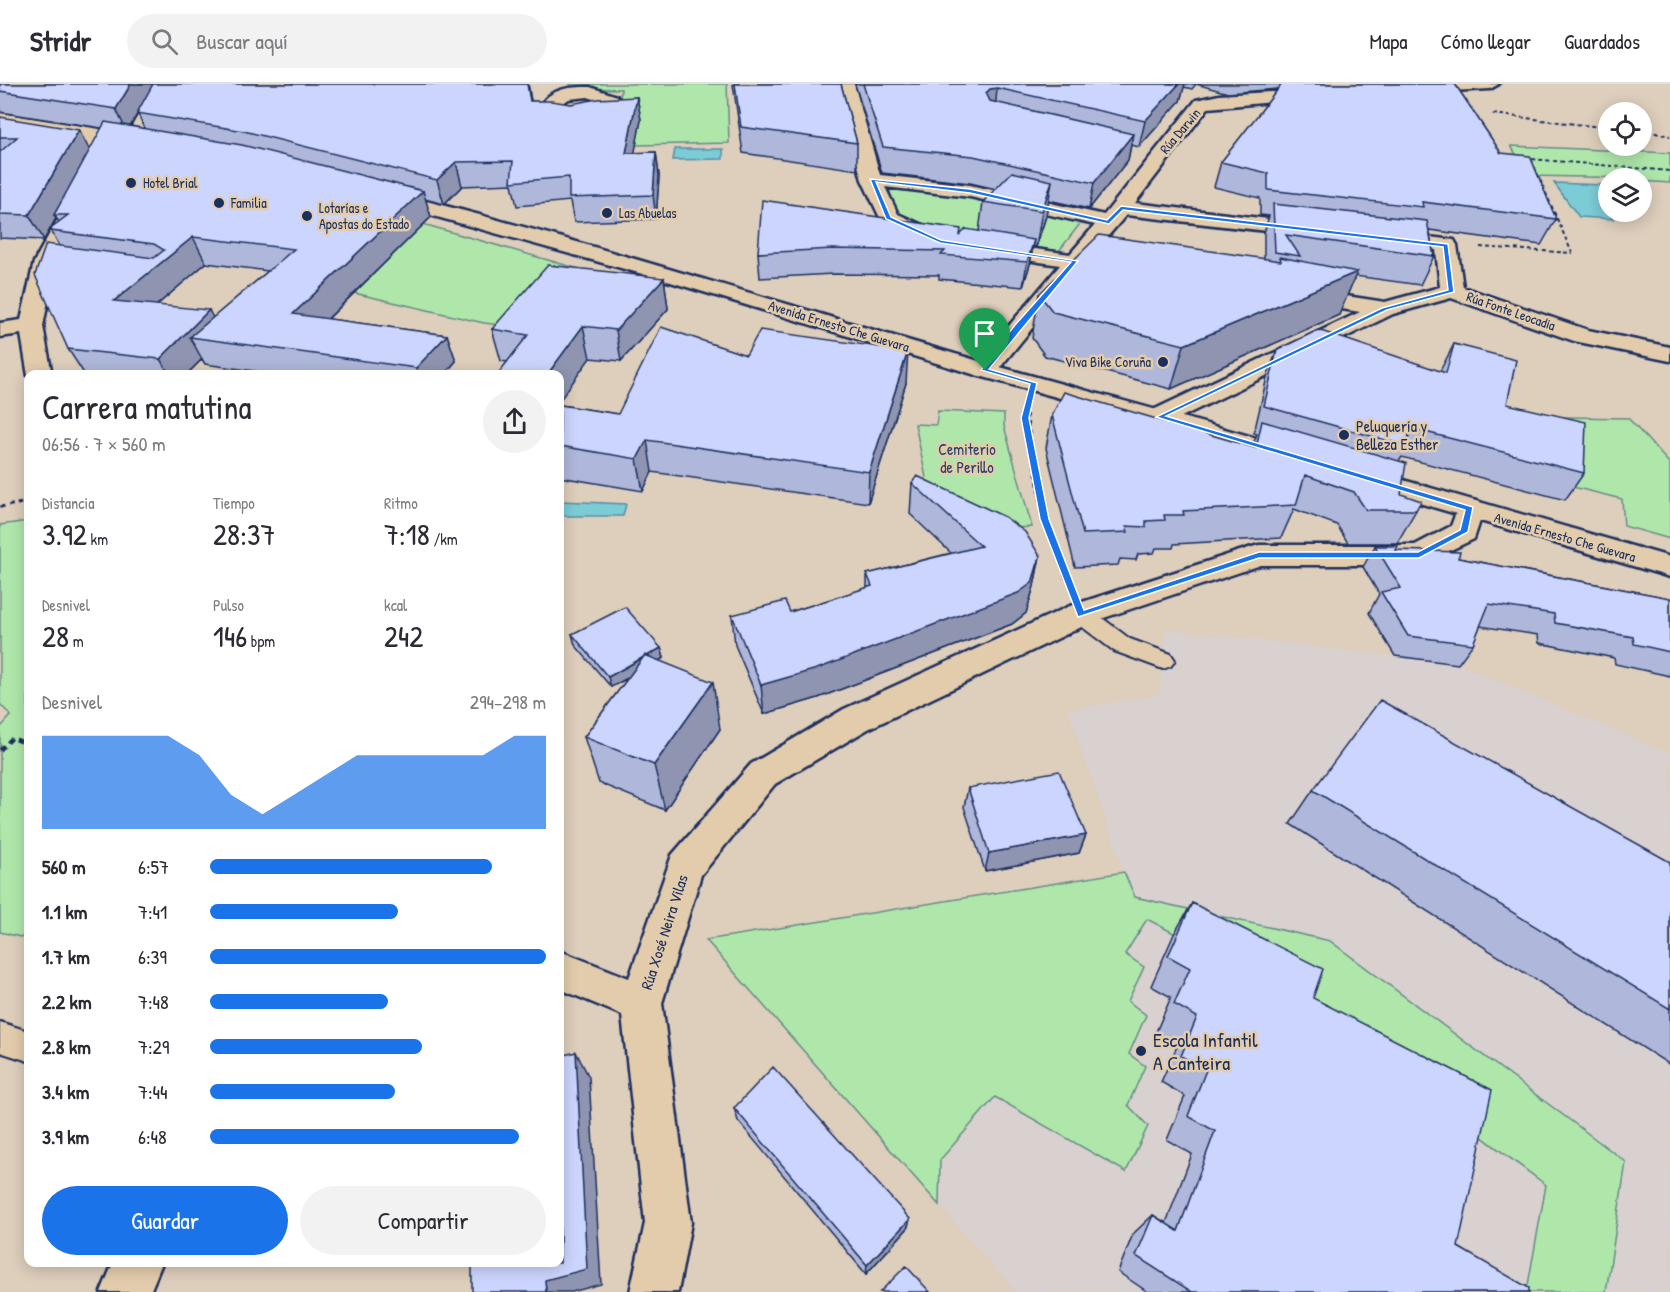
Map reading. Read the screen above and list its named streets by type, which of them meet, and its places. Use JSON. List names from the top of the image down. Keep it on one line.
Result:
{"streets":{"street":["Rúa Darwin","Rúa Fonte Leocadia","Avenida Ernesto Che Guevara","Rúa Xosé Neira Vilas"]},"crossings":[["Rúa Darwin","Avenida Ernesto Che Guevara"],["Rúa Fonte Leocadia","Avenida Ernesto Che Guevara"],["Avenida Ernesto Che Guevara","Rúa Xosé Neira Vilas"]],"parks":["Cemiterio de Perillo"],"places":["Hotel Brial","Familia","Las Abuelas","Lotarías e Apostas do Estado","Viva Bike Coruña","Peluquería y Belleza Esther","Escola Infantil A Canteira"],"page":{"header":"Stridr","search":"Buscar aquí","nav":["Mapa","Cómo llegar","Guardados"],"heading":["Carrera matutina","06:56 · 7 × 560 m"],"stats":[["Distancia","3.92 km"],["Tiempo","28:37"],["Ritmo","7:18 /km"],["Desnivel","28 m"],["Pulso","146 bpm"],["kcal","242"]],"chart":["Desnivel","294–298 m"],"list":[{"name":"560 m","note":"6:57"},{"name":"1.1 km","note":"7:41"},{"name":"1.7 km","note":"6:39"},{"name":"2.2 km","note":"7:48"},{"name":"2.8 km","note":"7:29"},{"name":"3.4 km","note":"7:44"},{"name":"3.9 km","note":"6:48"}],"buttons":["Guardar","Compartir"]}}
